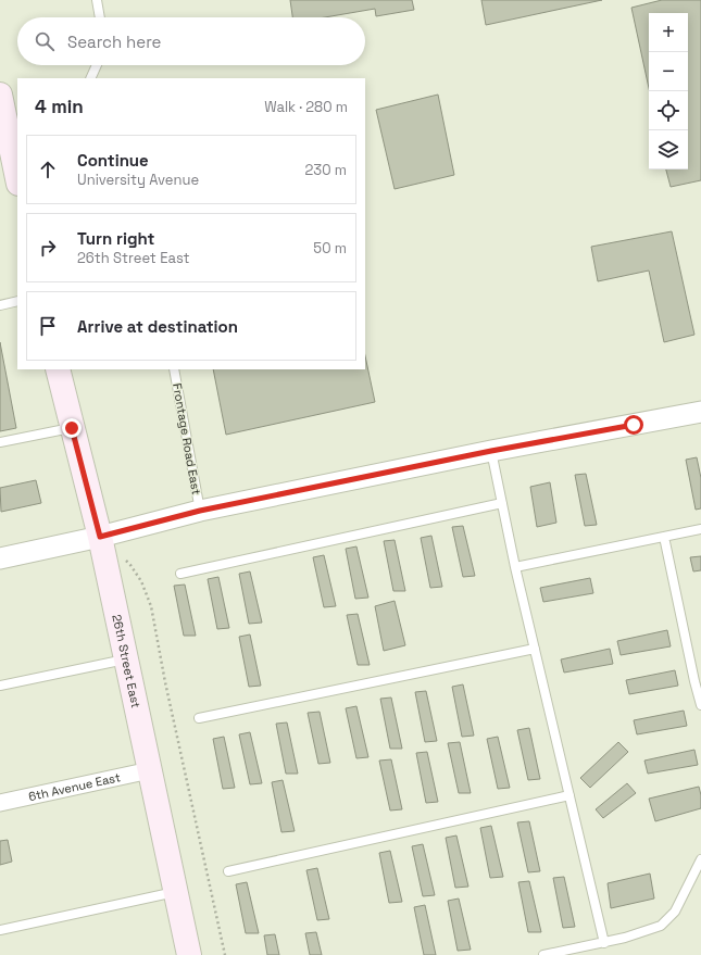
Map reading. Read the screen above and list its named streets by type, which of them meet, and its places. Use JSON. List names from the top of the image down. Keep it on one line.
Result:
{"streets":{"main road":["26th Street East"],"street":["6th Avenue East"],"lane":["Frontage Road East"]},"crossings":[["26th Street East","6th Avenue East"]],"page":{"map_buttons":["+","−"],"search":"Search here","heading":["4 min","Walk · 280 m"],"list":[["Continue","University Avenue","230 m"],["Turn right","26th Street East","50 m"],"Arrive at destination"]}}
